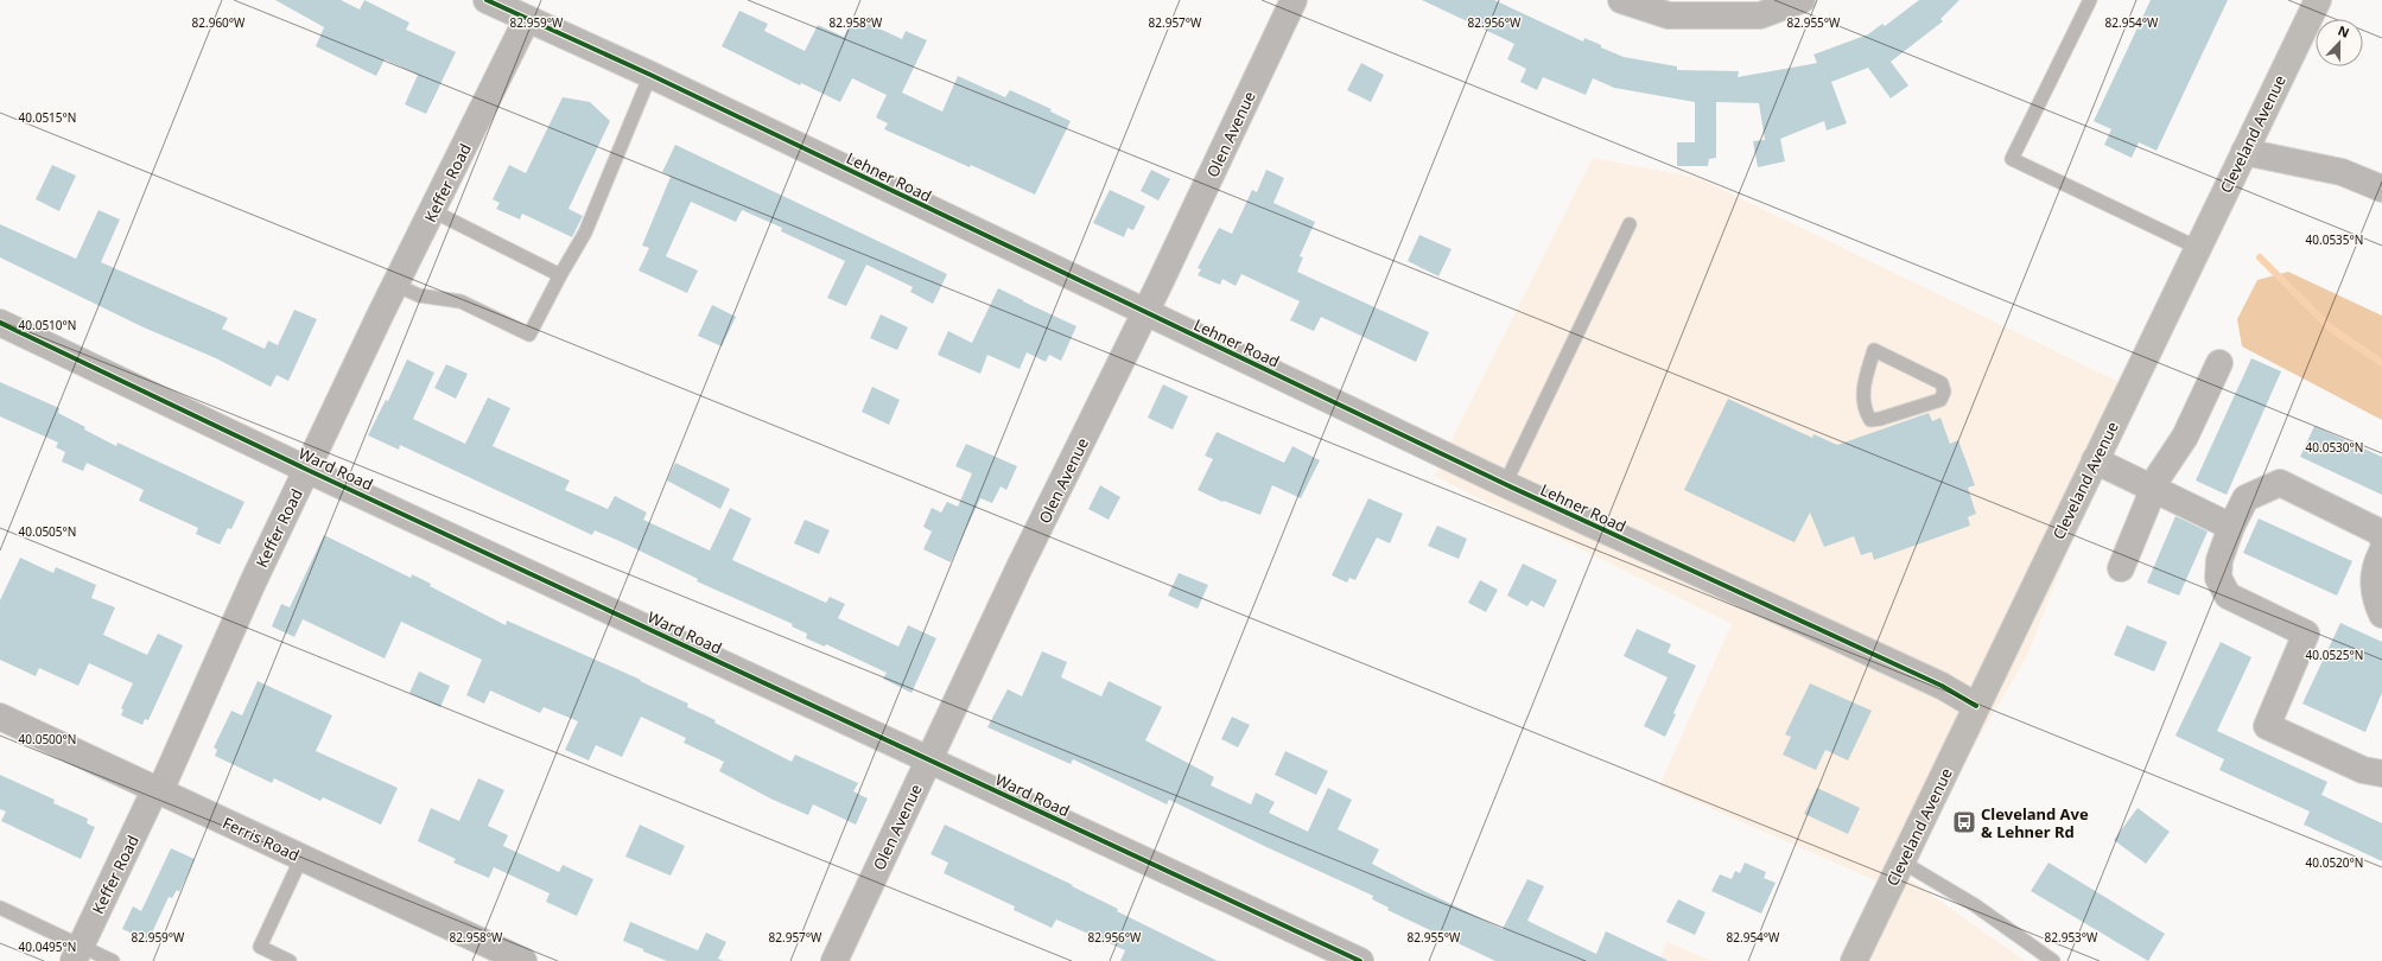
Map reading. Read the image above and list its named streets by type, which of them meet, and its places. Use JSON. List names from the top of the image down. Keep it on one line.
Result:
{"streets":{"main road":["Cleveland Avenue","Ferris Road"],"street":["Olen Avenue","Lehner Road","Keffer Road","Ward Road"]},"crossings":[["Olen Avenue","Lehner Road"],["Olen Avenue","Ward Road"],["Cleveland Avenue","Lehner Road"],["Lehner Road","Keffer Road"],["Keffer Road","Ward Road"],["Keffer Road","Ferris Road"]],"places":{"bus stop":["Cleveland Ave & Lehner Rd"]},"north":"top","coordinates":["82.960°W","82.959°W","82.958°W","82.957°W","82.956°W","82.955°W","82.954°W","40.0515°N","40.0535°N","40.0510°N","40.0530°N","40.0505°N","40.0525°N","40.0500°N","40.0520°N","82.953°W","40.0495°N"]}
